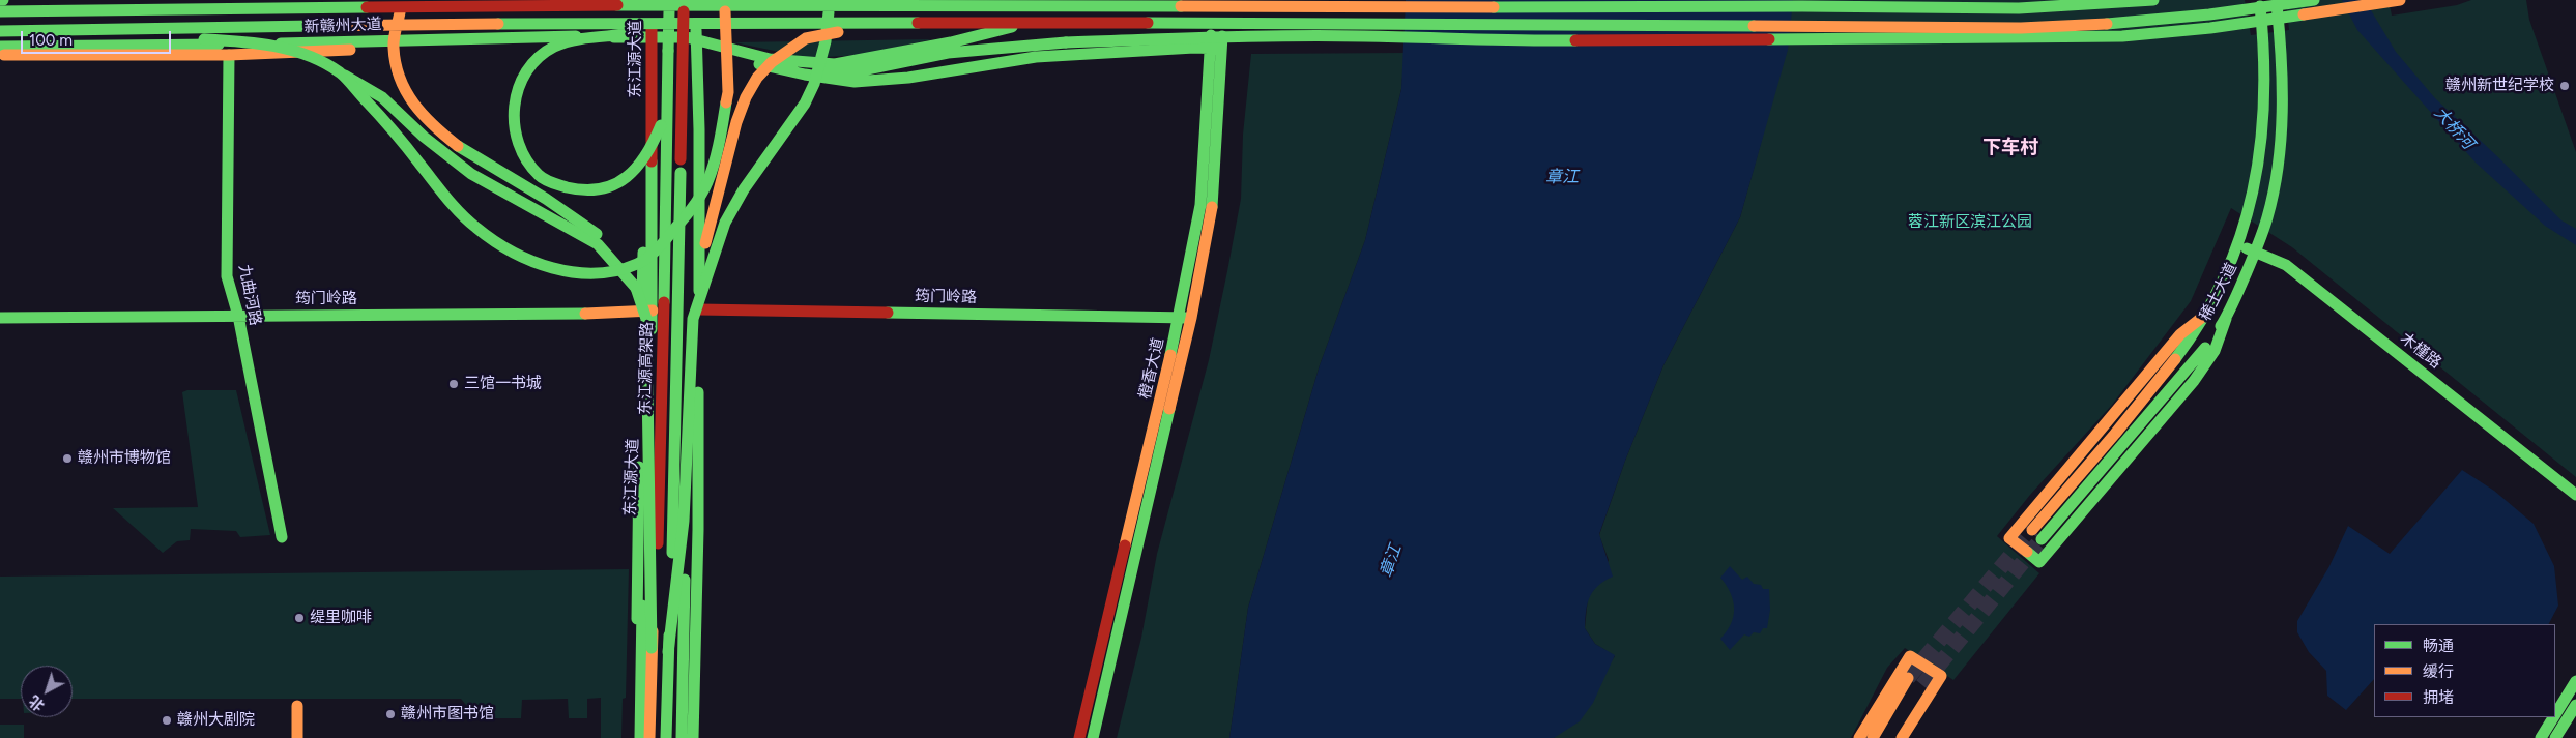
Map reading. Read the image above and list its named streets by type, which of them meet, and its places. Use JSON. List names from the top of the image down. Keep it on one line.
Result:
{"streets":{"main road":["新赣州大道","东江源大道","稀土大道","九曲河路","筠门岭路","木槿路","东江源高架路","橙香大道"]},"crossings":[["新赣州大道","东江源大道"],["东江源大道","筠门岭路"],["稀土大道","木槿路"],["九曲河路","筠门岭路"],["筠门岭路","橙香大道"]],"districts":["下车村"],"water":["大桥河","章江"],"parks":["蓉江新区滨江公园"],"places":["赣州新世纪学校","三馆一书城","赣州市博物馆","缇里咖啡","赣州市图书馆","赣州大剧院"],"legend":["畅通","缓行","拥堵"],"scale_bar":"100 m","north":"bottom left"}
